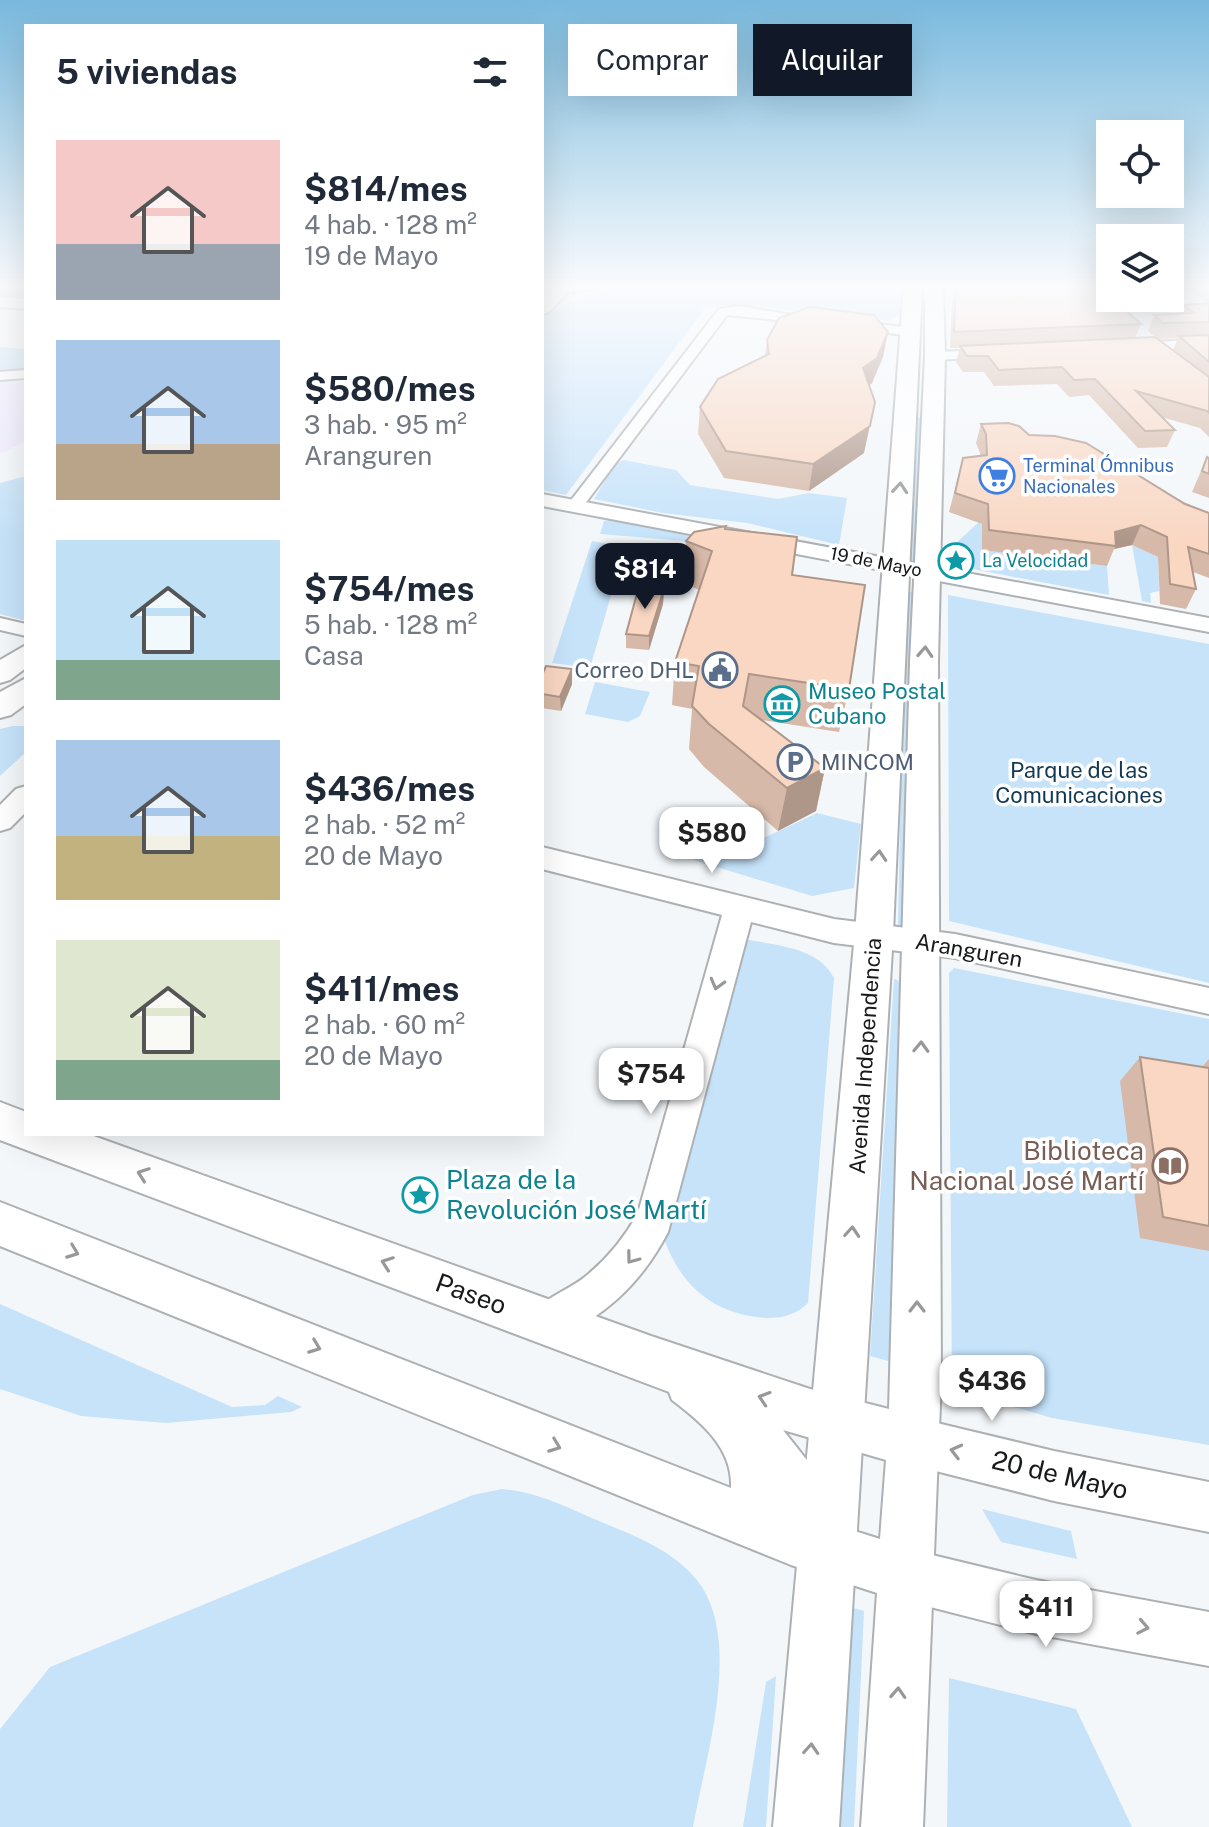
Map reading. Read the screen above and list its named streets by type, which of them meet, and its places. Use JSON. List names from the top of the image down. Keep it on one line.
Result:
{"streets":{"highway":["Avenida Independencia"],"main road":["Paseo","20 de Mayo"],"street":["19 de Mayo","Aranguren"]},"crossings":[["19 de Mayo","Avenida Independencia"],["Aranguren","Avenida Independencia"],["Avenida Independencia","Paseo"],["Paseo","20 de Mayo"]],"one_way":["Avenida Independencia"],"parks":["Parque de las Comunicaciones"],"places":{"supermarket":["Terminal Ómnibus Nacionales"],"place":["La Velocidad","Plaza de la Revolución José Martí"],"public building":["Correo DHL"],"museum":["Museo Postal Cubano"],"parking":["MINCOM"],"library":["Biblioteca Nacional José Martí"]},"page":{"chip":["Comprar","Alquilar"],"heading":"5 viviendas","list":[{"name":"$814/mes","note":"4 hab. · 128 m² · 19 de Mayo"},{"name":"$580/mes","note":"3 hab. · 95 m² · Aranguren"},{"name":"$754/mes","note":"5 hab. · 128 m² · Casa"},{"name":"$436/mes","note":"2 hab. · 52 m² · 20 de Mayo"},{"name":"$411/mes","note":"2 hab. · 60 m² · 20 de Mayo"}],"price":["$814","$580","$754","$436","$411"]}}
